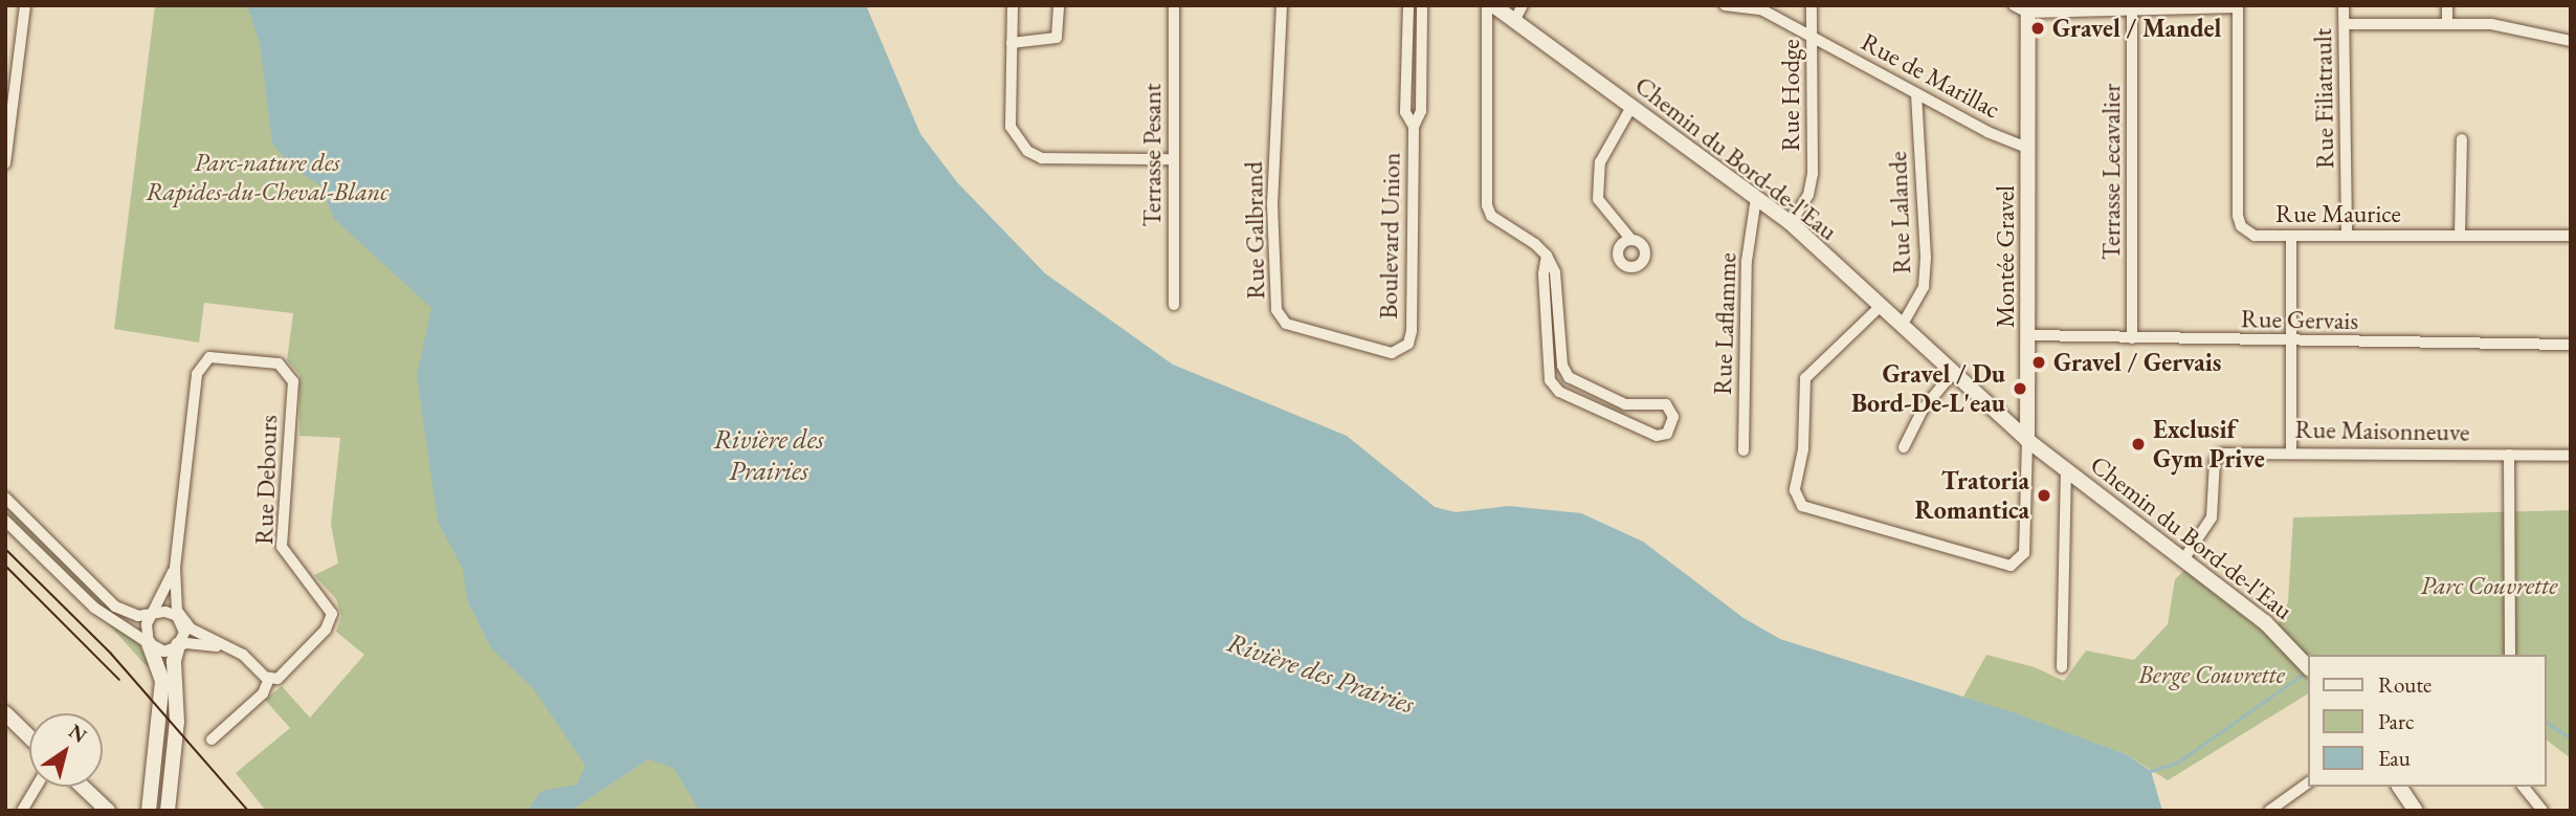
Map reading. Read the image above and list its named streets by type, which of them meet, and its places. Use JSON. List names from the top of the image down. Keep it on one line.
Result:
{"streets":{"street":["Rue de Marillac","Rue Hodge","Rue Filiatrault","Terrasse Pesant","Chemin du Bord-de-l'Eau","Terrasse Lecavalier","Rue Lalande","Rue Maurice","Rue Galbrand","Boulevard Union","Montée Gravel","Rue Gervais","Rue Laflamme","Rue Maisonneuve","Rue Debours"]},"crossings":[["Rue de Marillac","Rue Hodge"],["Rue de Marillac","Rue Lalande"],["Rue de Marillac","Montée Gravel"],["Rue Hodge","Chemin du Bord-de-l'Eau"],["Rue Filiatrault","Rue Maurice"],["Chemin du Bord-de-l'Eau","Rue Lalande"],["Chemin du Bord-de-l'Eau","Montée Gravel"],["Chemin du Bord-de-l'Eau","Rue Laflamme"],["Chemin du Bord-de-l'Eau","Rue Maisonneuve"],["Terrasse Lecavalier","Rue Gervais"],["Rue Galbrand","Boulevard Union"],["Montée Gravel","Rue Gervais"]],"water":["Rivière des Prairies"],"parks":["Parc-nature des Rapides-du-Cheval-Blanc","Parc Couvrette","Berge Couvrette"],"places":["Gravel / Mandel","Gravel / Gervais","Gravel / Du Bord-De-L'eau","Exclusif Gym Prive","Tratoria Romantica"],"legend":["Route","Parc","Eau"],"north":"top right"}
